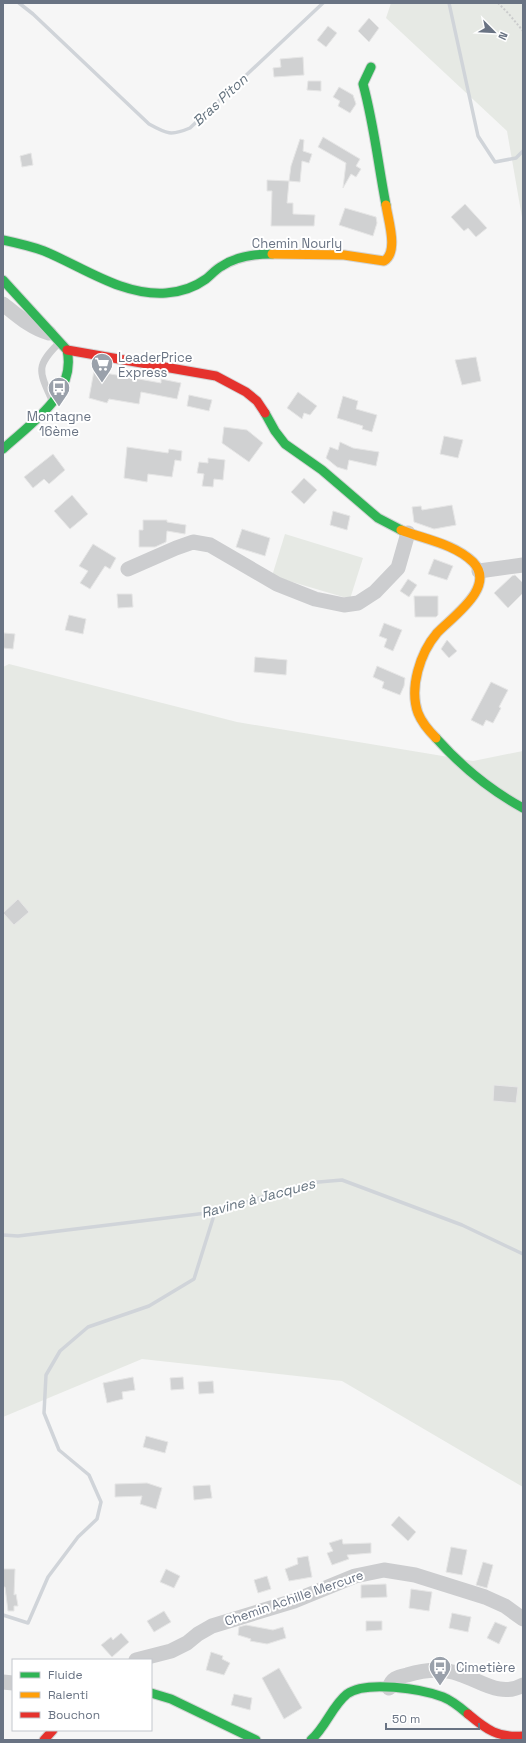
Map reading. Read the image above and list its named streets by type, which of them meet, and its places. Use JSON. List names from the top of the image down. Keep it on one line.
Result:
{"streets":{"street":["Chemin Nourly","Chemin Achille Mercure"]},"water":["Bras Piton","Ravine à Jacques"],"places":{"supermarket":["LeaderPrice Express"],"bus stop":["Montagne 16ème","Cimetière"]},"legend":["Fluide","Ralenti","Bouchon"],"scale_bar":"50 m","north":"bottom right"}
